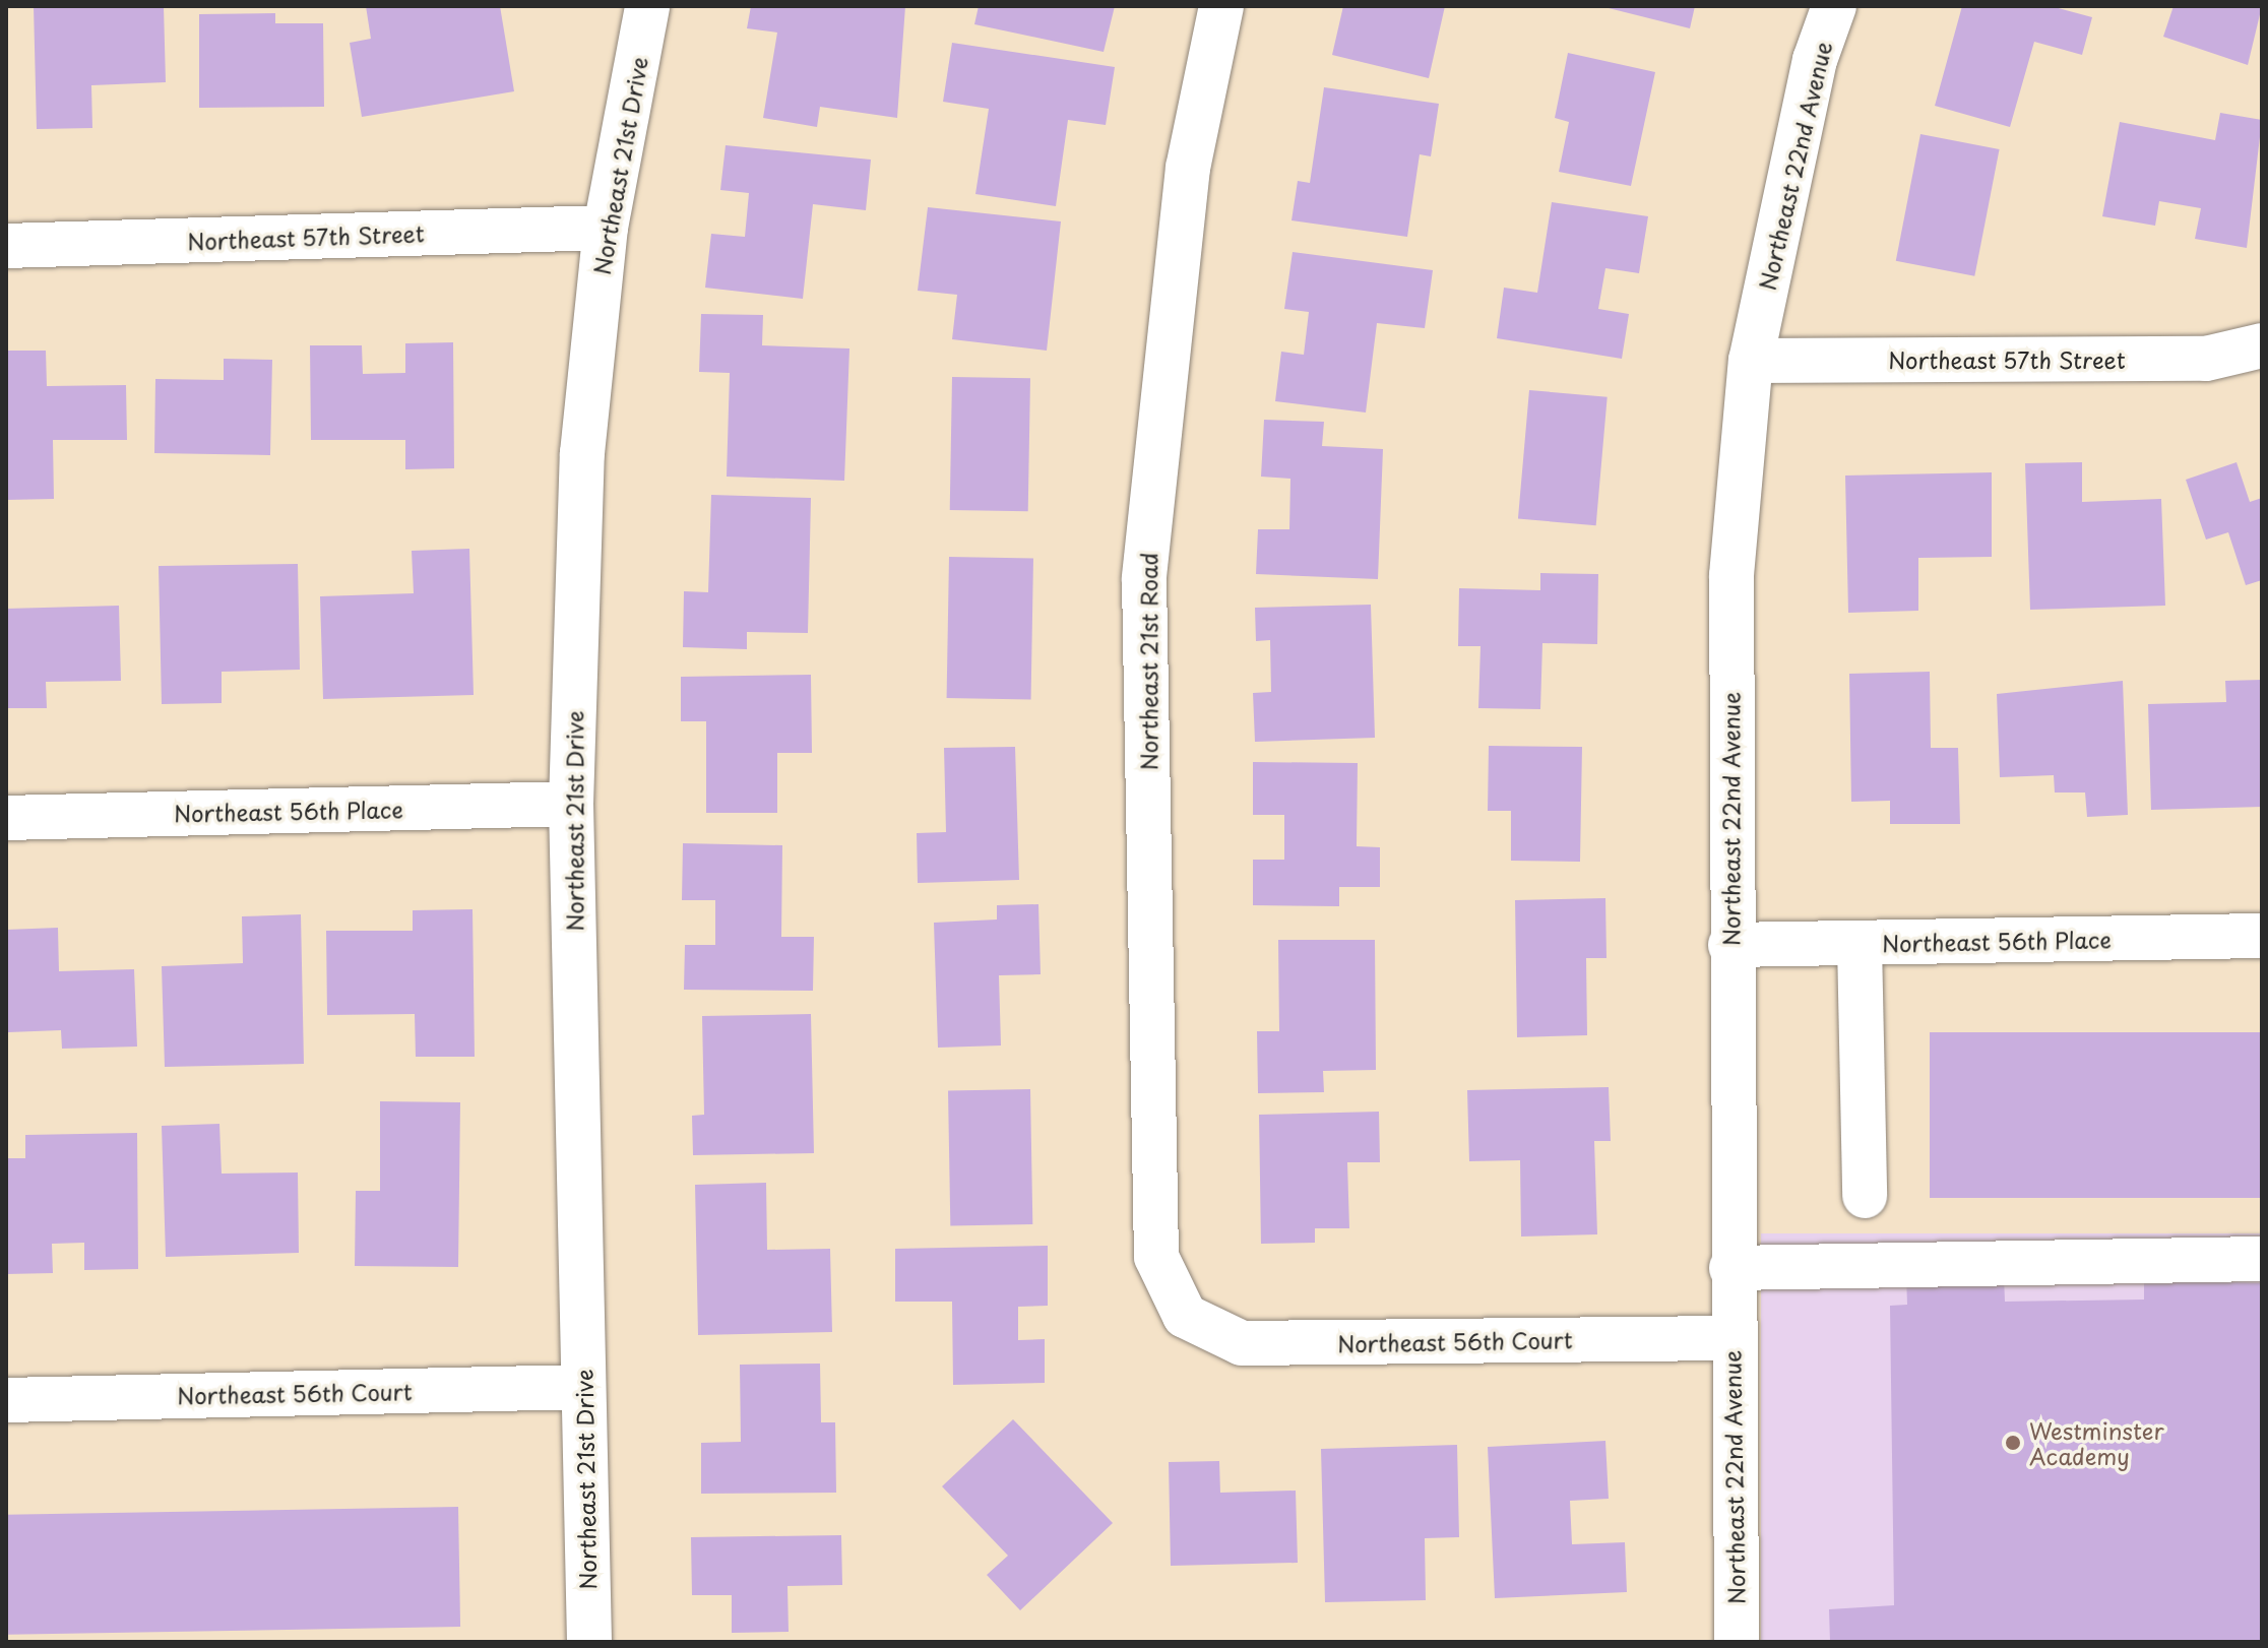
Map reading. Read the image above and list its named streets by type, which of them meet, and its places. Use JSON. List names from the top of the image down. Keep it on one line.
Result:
{"streets":{"street":["Northeast 21st Drive","Northeast 22nd Avenue","Northeast 57th Street","Northeast 21st Road","Northeast 56th Place","Northeast 56th Court"]},"crossings":[["Northeast 21st Drive","Northeast 57th Street"],["Northeast 21st Drive","Northeast 56th Place"],["Northeast 21st Drive","Northeast 56th Court"],["Northeast 22nd Avenue","Northeast 57th Street"],["Northeast 22nd Avenue","Northeast 56th Place"],["Northeast 22nd Avenue","Northeast 56th Court"],["Northeast 21st Road","Northeast 56th Court"]],"places":["Westminster Academy"]}
